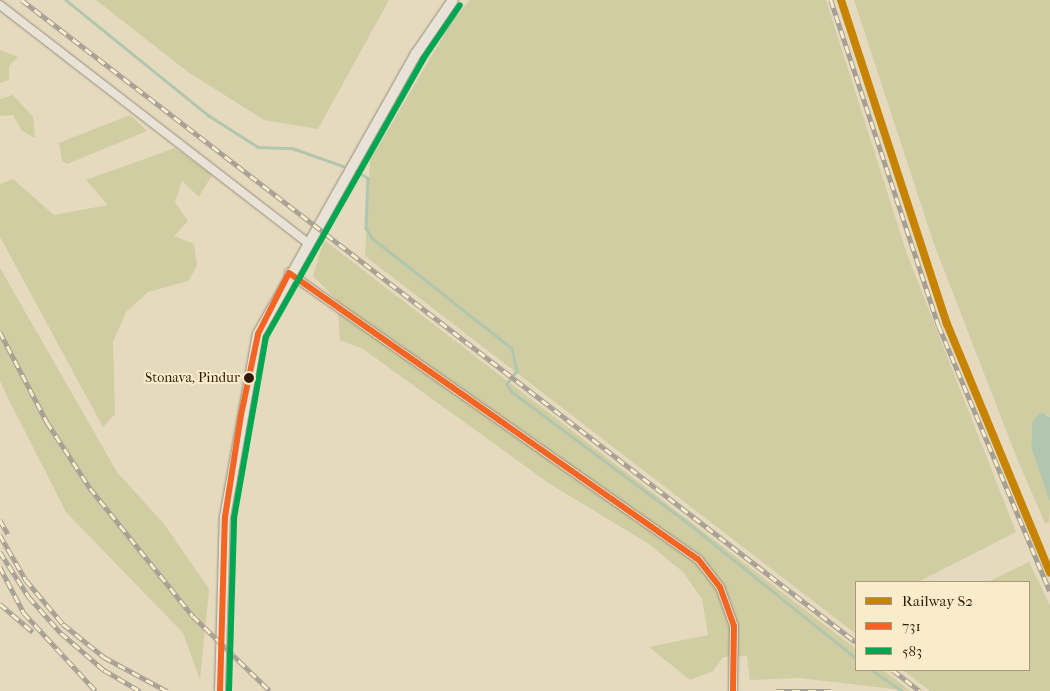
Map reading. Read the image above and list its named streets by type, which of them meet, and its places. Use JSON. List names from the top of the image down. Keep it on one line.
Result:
{"places":["Stonava, Pindur"],"lines":["rail line S2","transit line 583","transit line 731"],"legend":["Railway S2","731","583"]}
